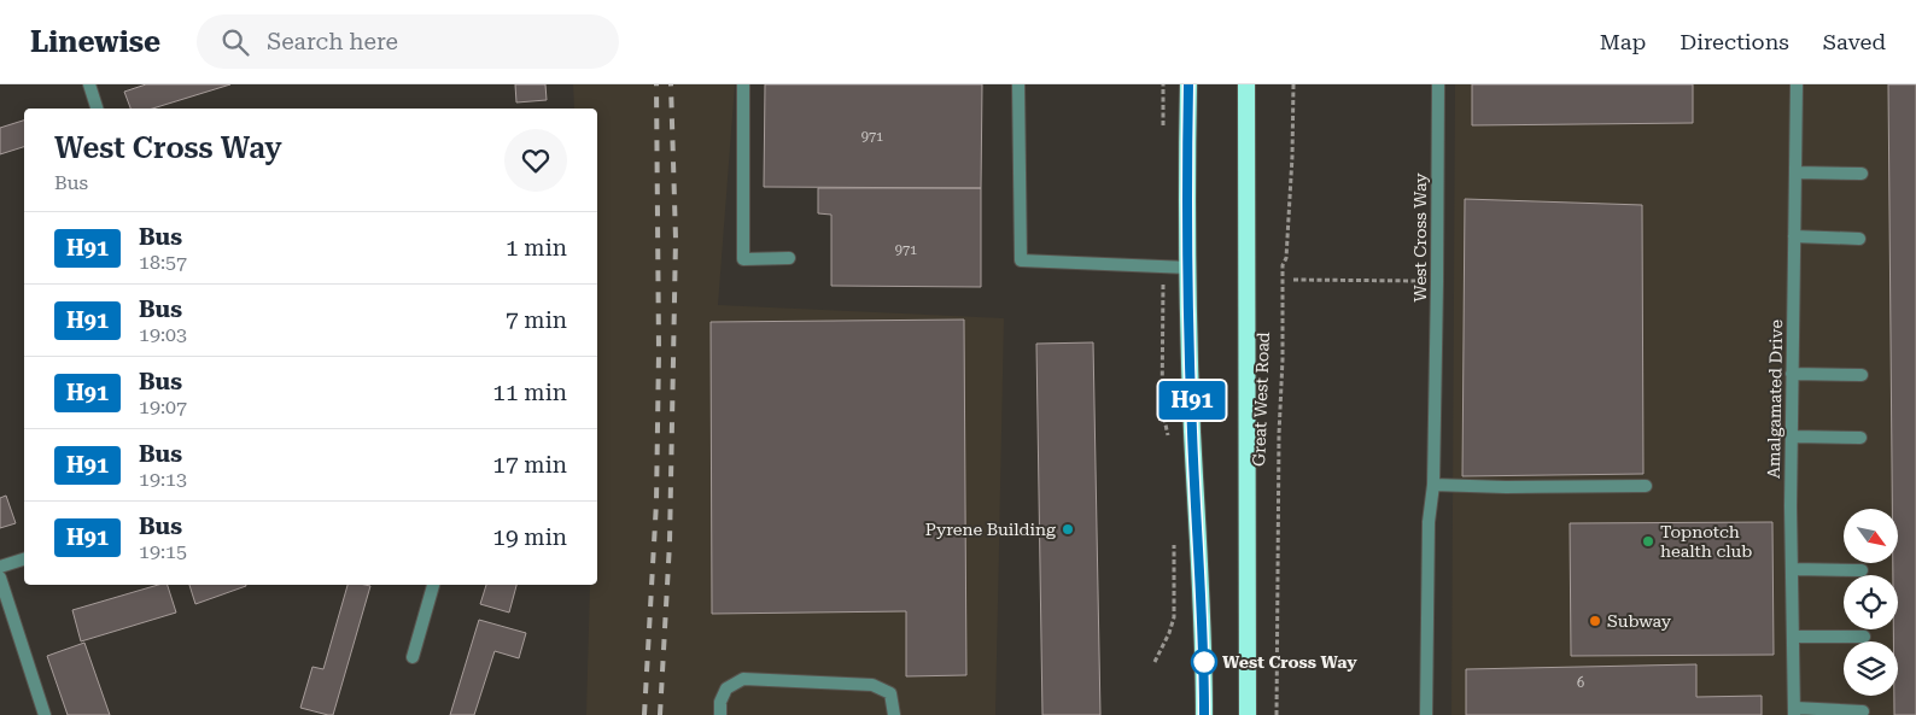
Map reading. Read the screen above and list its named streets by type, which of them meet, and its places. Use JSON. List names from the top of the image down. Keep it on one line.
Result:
{"streets":{"highway":["Great West Road"],"street":["West Cross Way","Amalgamated Drive"]},"places":["Pyrene Building","Topnotch health club","Subway","West Cross Way"],"lines":["bus line H91"],"house_numbers":["971","971","6"],"north":"bottom right","page":{"header":"Linewise","search":"Search here","nav":["Map","Directions","Saved"],"on_map":"H91","heading":["West Cross Way","Bus"],"list":[{"mark":"H91","name":"Bus","note":"18:57","value":"1 min"},{"mark":"H91","name":"Bus","note":"19:03","value":"7 min"},{"mark":"H91","name":"Bus","note":"19:07","value":"11 min"},{"mark":"H91","name":"Bus","note":"19:13","value":"17 min"},{"mark":"H91","name":"Bus","note":"19:15","value":"19 min"}]}}
